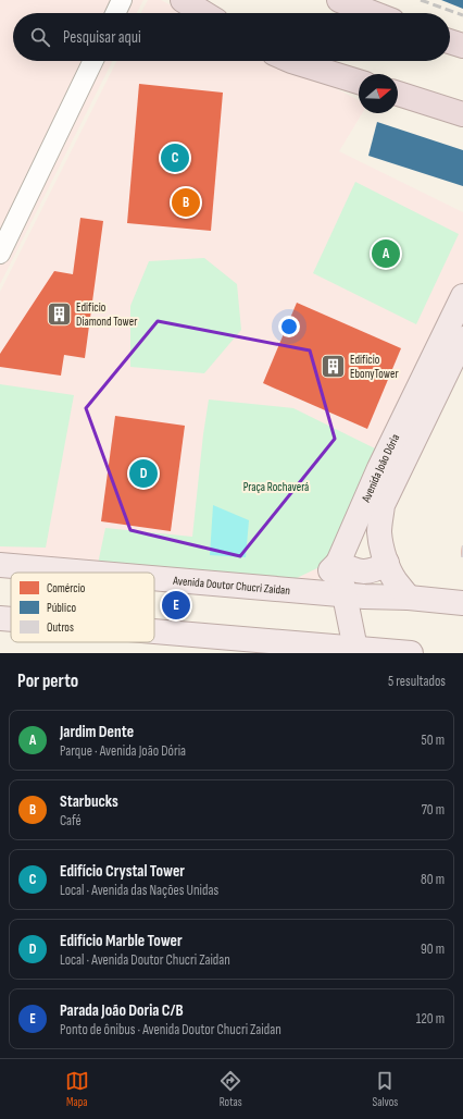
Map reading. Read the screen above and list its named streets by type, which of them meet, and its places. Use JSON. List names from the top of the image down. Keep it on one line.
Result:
{"streets":{"main road":["Avenida João Dória","Avenida Doutor Chucri Zaidan"]},"crossings":[["Avenida João Dória","Avenida Doutor Chucri Zaidan"]],"parks":["Praça Rochaverá"],"places":{"building":["Edifício Diamond Tower","Edifício EbonyTower"]},"legend":["Comércio","Público","Outros"],"north":"right","page":{"search":"Pesquisar aqui","pins":["C","B","A","D","E"],"heading":["Por perto","5 resultados"],"list":[{"mark":"A","name":"Jardim Dente","note":"Parque · Avenida João Dória","value":"50 m"},{"mark":"B","name":"Starbucks","note":"Café","value":"70 m"},{"mark":"C","name":"Edifício Crystal Tower","note":"Local · Avenida das Nações Unidas","value":"80 m"},{"mark":"D","name":"Edifício Marble Tower","note":"Local · Avenida Doutor Chucri Zaidan","value":"90 m"},{"mark":"E","name":"Parada João Doria C/B","note":"Ponto de ônibus · Avenida Doutor Chucri Zaidan","value":"120 m"}],"nav":["Mapa","Rotas","Salvos"]}}
